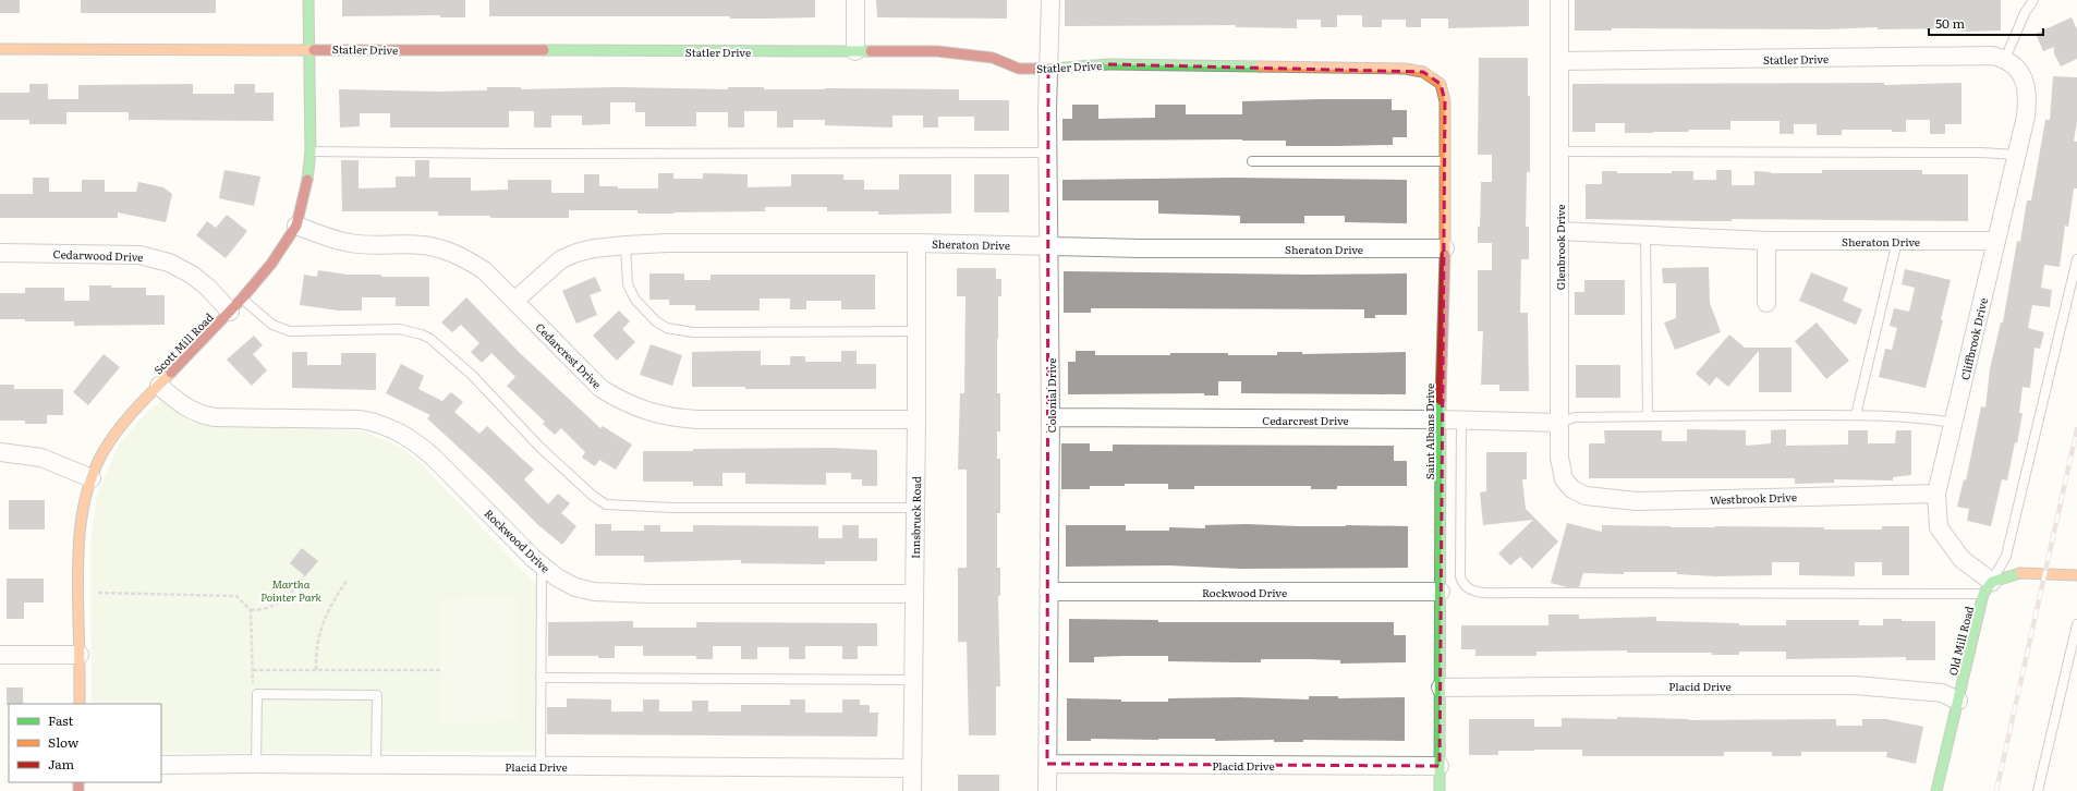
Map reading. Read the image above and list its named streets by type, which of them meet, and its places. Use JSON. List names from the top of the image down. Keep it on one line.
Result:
{"streets":{"street":["Statler Drive","Sheraton Drive","Glenbrook Drive","Cedarwood Drive","Cliffbrook Drive","Scott Mill Road","Cedarcrest Drive","Colonial Drive","Saint Albans Drive","Westbrook Drive","Innsbruck Road","Rockwood Drive","Old Mill Road","Placid Drive"]},"crossings":[["Statler Drive","Glenbrook Drive"],["Statler Drive","Cliffbrook Drive"],["Statler Drive","Scott Mill Road"],["Statler Drive","Colonial Drive"],["Statler Drive","Saint Albans Drive"],["Sheraton Drive","Glenbrook Drive"],["Sheraton Drive","Cliffbrook Drive"],["Sheraton Drive","Cedarcrest Drive"],["Sheraton Drive","Colonial Drive"],["Sheraton Drive","Saint Albans Drive"],["Sheraton Drive","Innsbruck Road"],["Glenbrook Drive","Cedarcrest Drive"],["Glenbrook Drive","Westbrook Drive"],["Cedarwood Drive","Scott Mill Road"],["Cliffbrook Drive","Westbrook Drive"],["Cliffbrook Drive","Old Mill Road"],["Scott Mill Road","Cedarcrest Drive"],["Scott Mill Road","Rockwood Drive"],["Cedarcrest Drive","Colonial Drive"],["Cedarcrest Drive","Saint Albans Drive"],["Cedarcrest Drive","Innsbruck Road"],["Colonial Drive","Rockwood Drive"],["Colonial Drive","Placid Drive"],["Saint Albans Drive","Rockwood Drive"],["Saint Albans Drive","Placid Drive"],["Innsbruck Road","Rockwood Drive"],["Innsbruck Road","Placid Drive"],["Old Mill Road","Placid Drive"]],"parks":["Martha Pointer Park"],"legend":["Fast","Slow","Jam"],"scale_bar":"50 m"}
